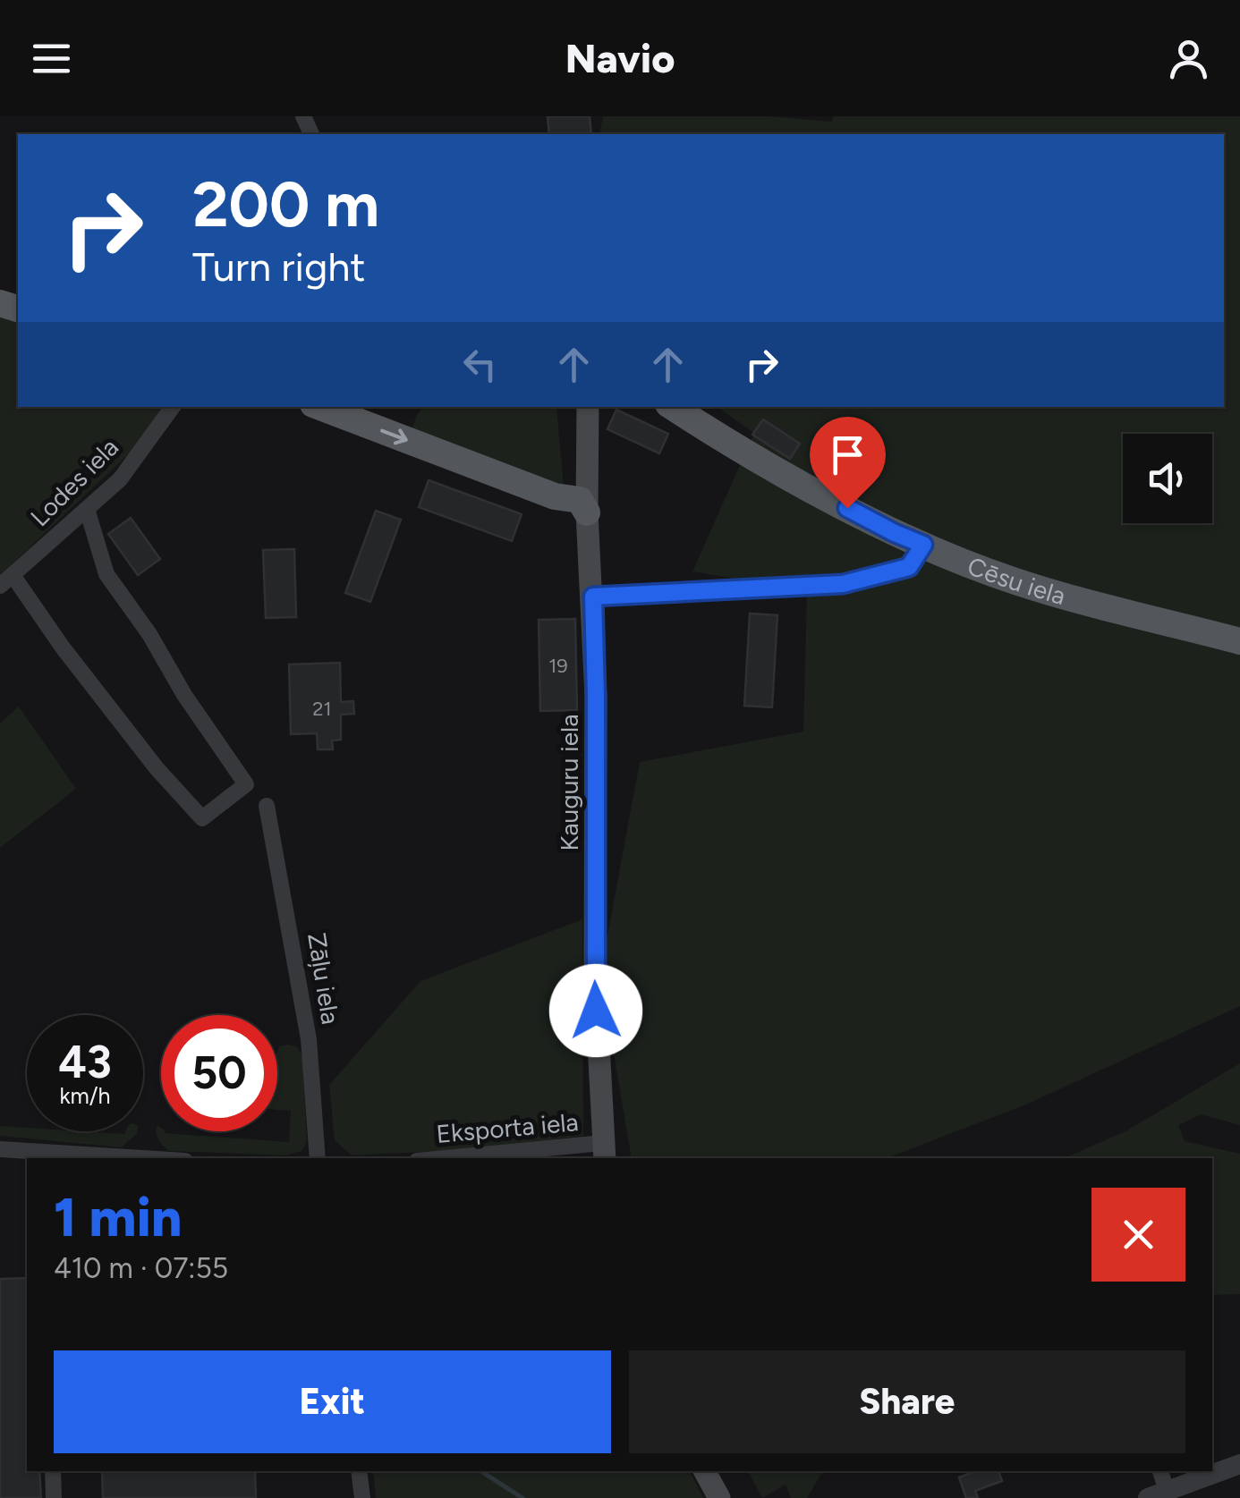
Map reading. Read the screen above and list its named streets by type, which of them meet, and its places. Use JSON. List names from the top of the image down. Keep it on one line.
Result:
{"streets":{"main road":["Cēsu iela","Kauguru iela"],"street":["Lodes iela","Zāļu iela","Eksporta iela"]},"crossings":[["Kauguru iela","Eksporta iela"]],"house_numbers":["19","21"],"page":{"header":"Navio","turn":["200 m","Turn right"],"speed":"43 km/h","limit":"50","heading":["1 min","410 m · 07:55"],"buttons":["Exit","Share"]}}
